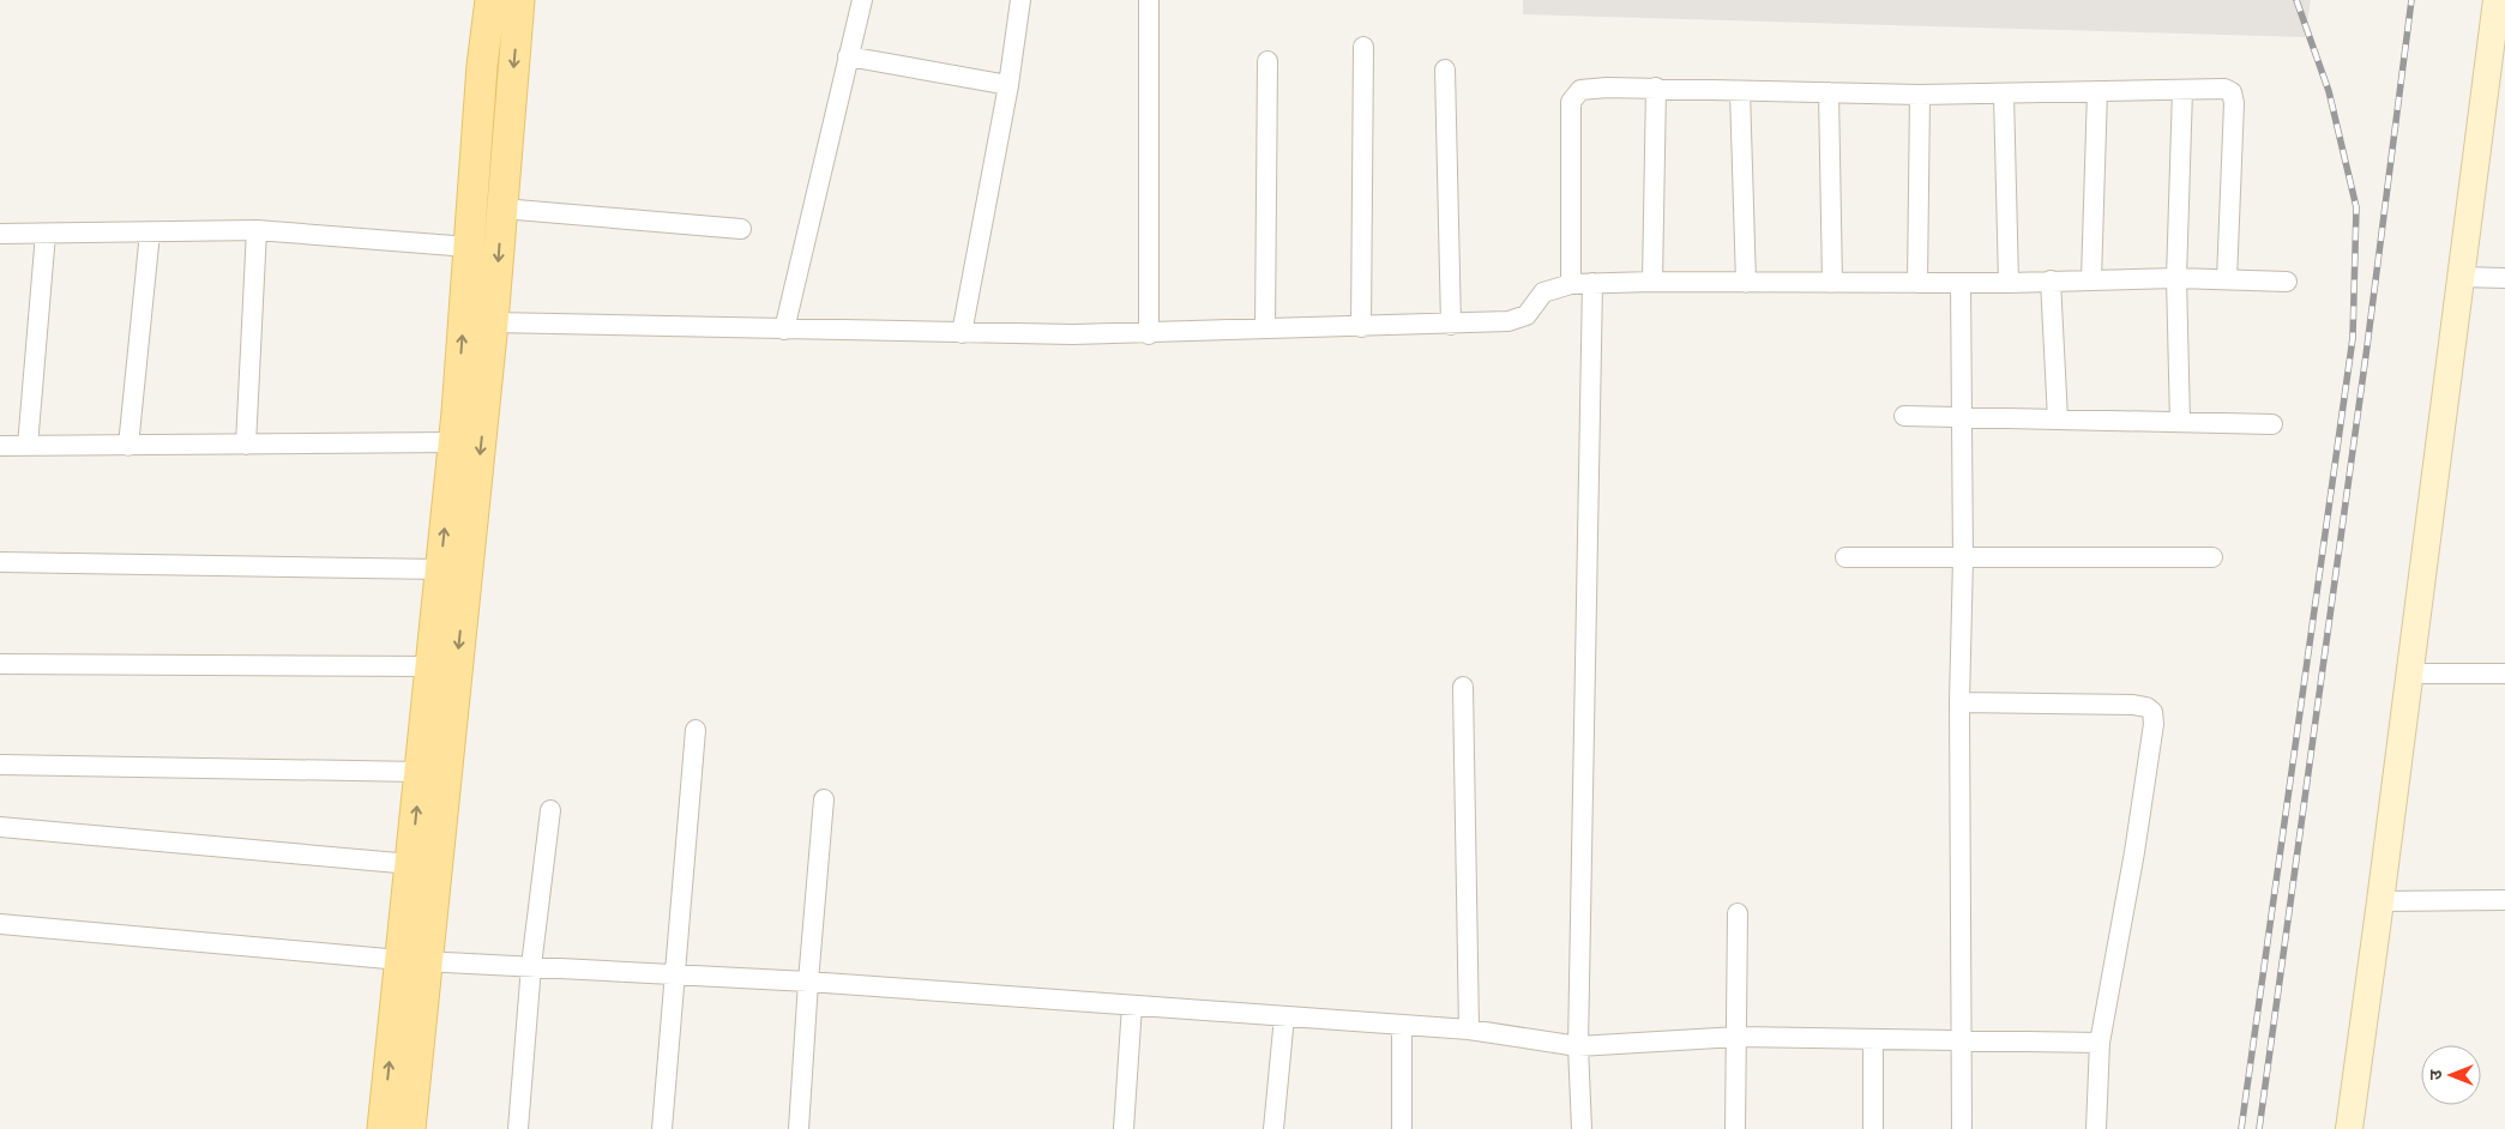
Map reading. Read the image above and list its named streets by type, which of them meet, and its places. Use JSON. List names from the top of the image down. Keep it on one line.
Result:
{"north":"left"}
